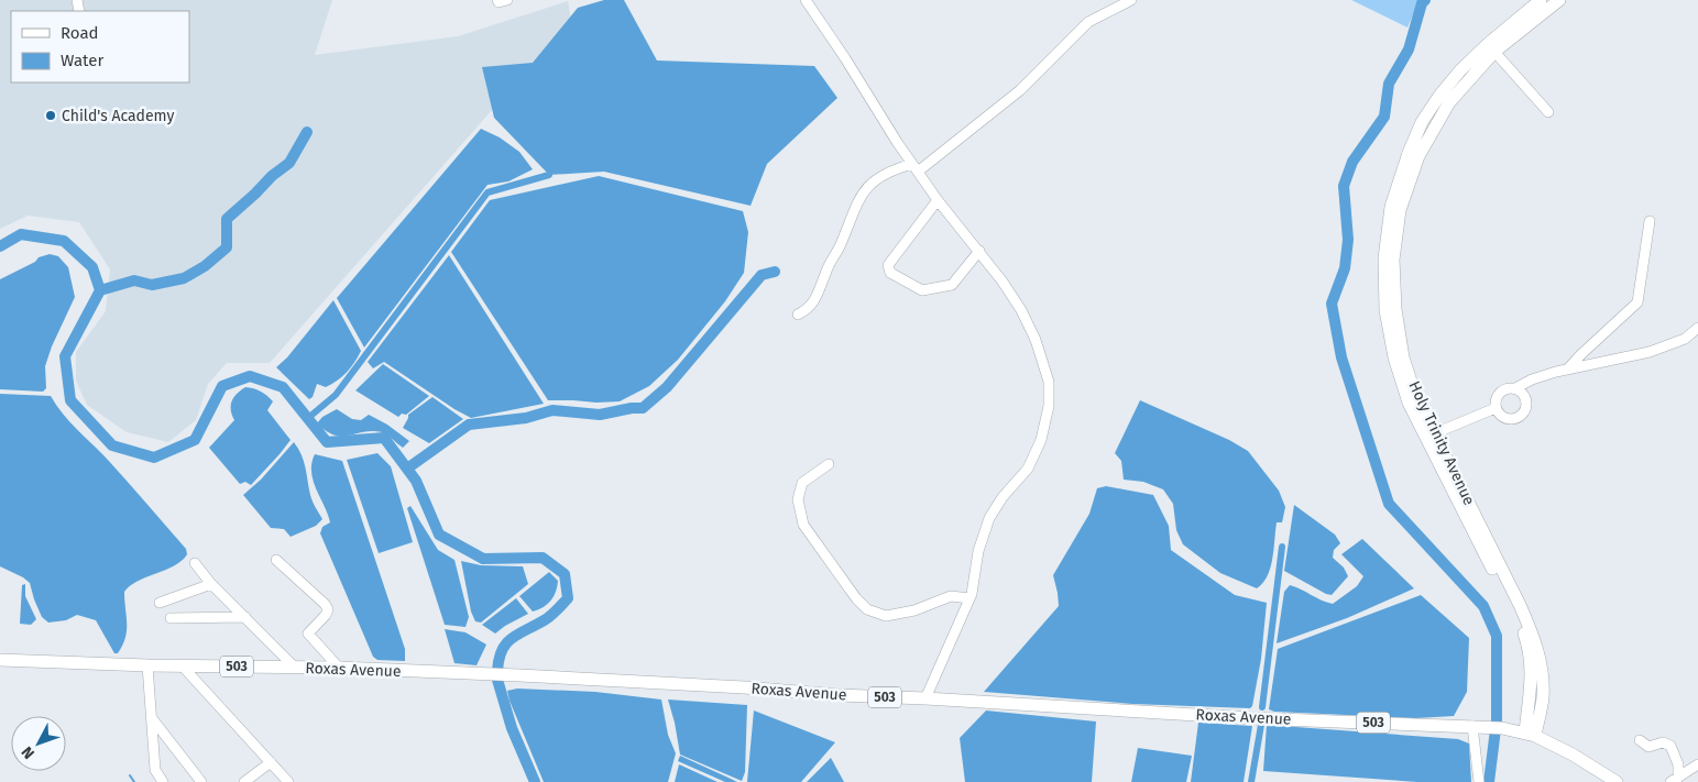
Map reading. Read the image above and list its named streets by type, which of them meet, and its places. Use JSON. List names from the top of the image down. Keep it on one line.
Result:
{"streets":{"main road":["Holy Trinity Avenue","503","Roxas Avenue"]},"crossings":[["Holy Trinity Avenue","Roxas Avenue"]],"places":["Child's Academy"],"legend":["Road","Water"],"north":"bottom left"}
